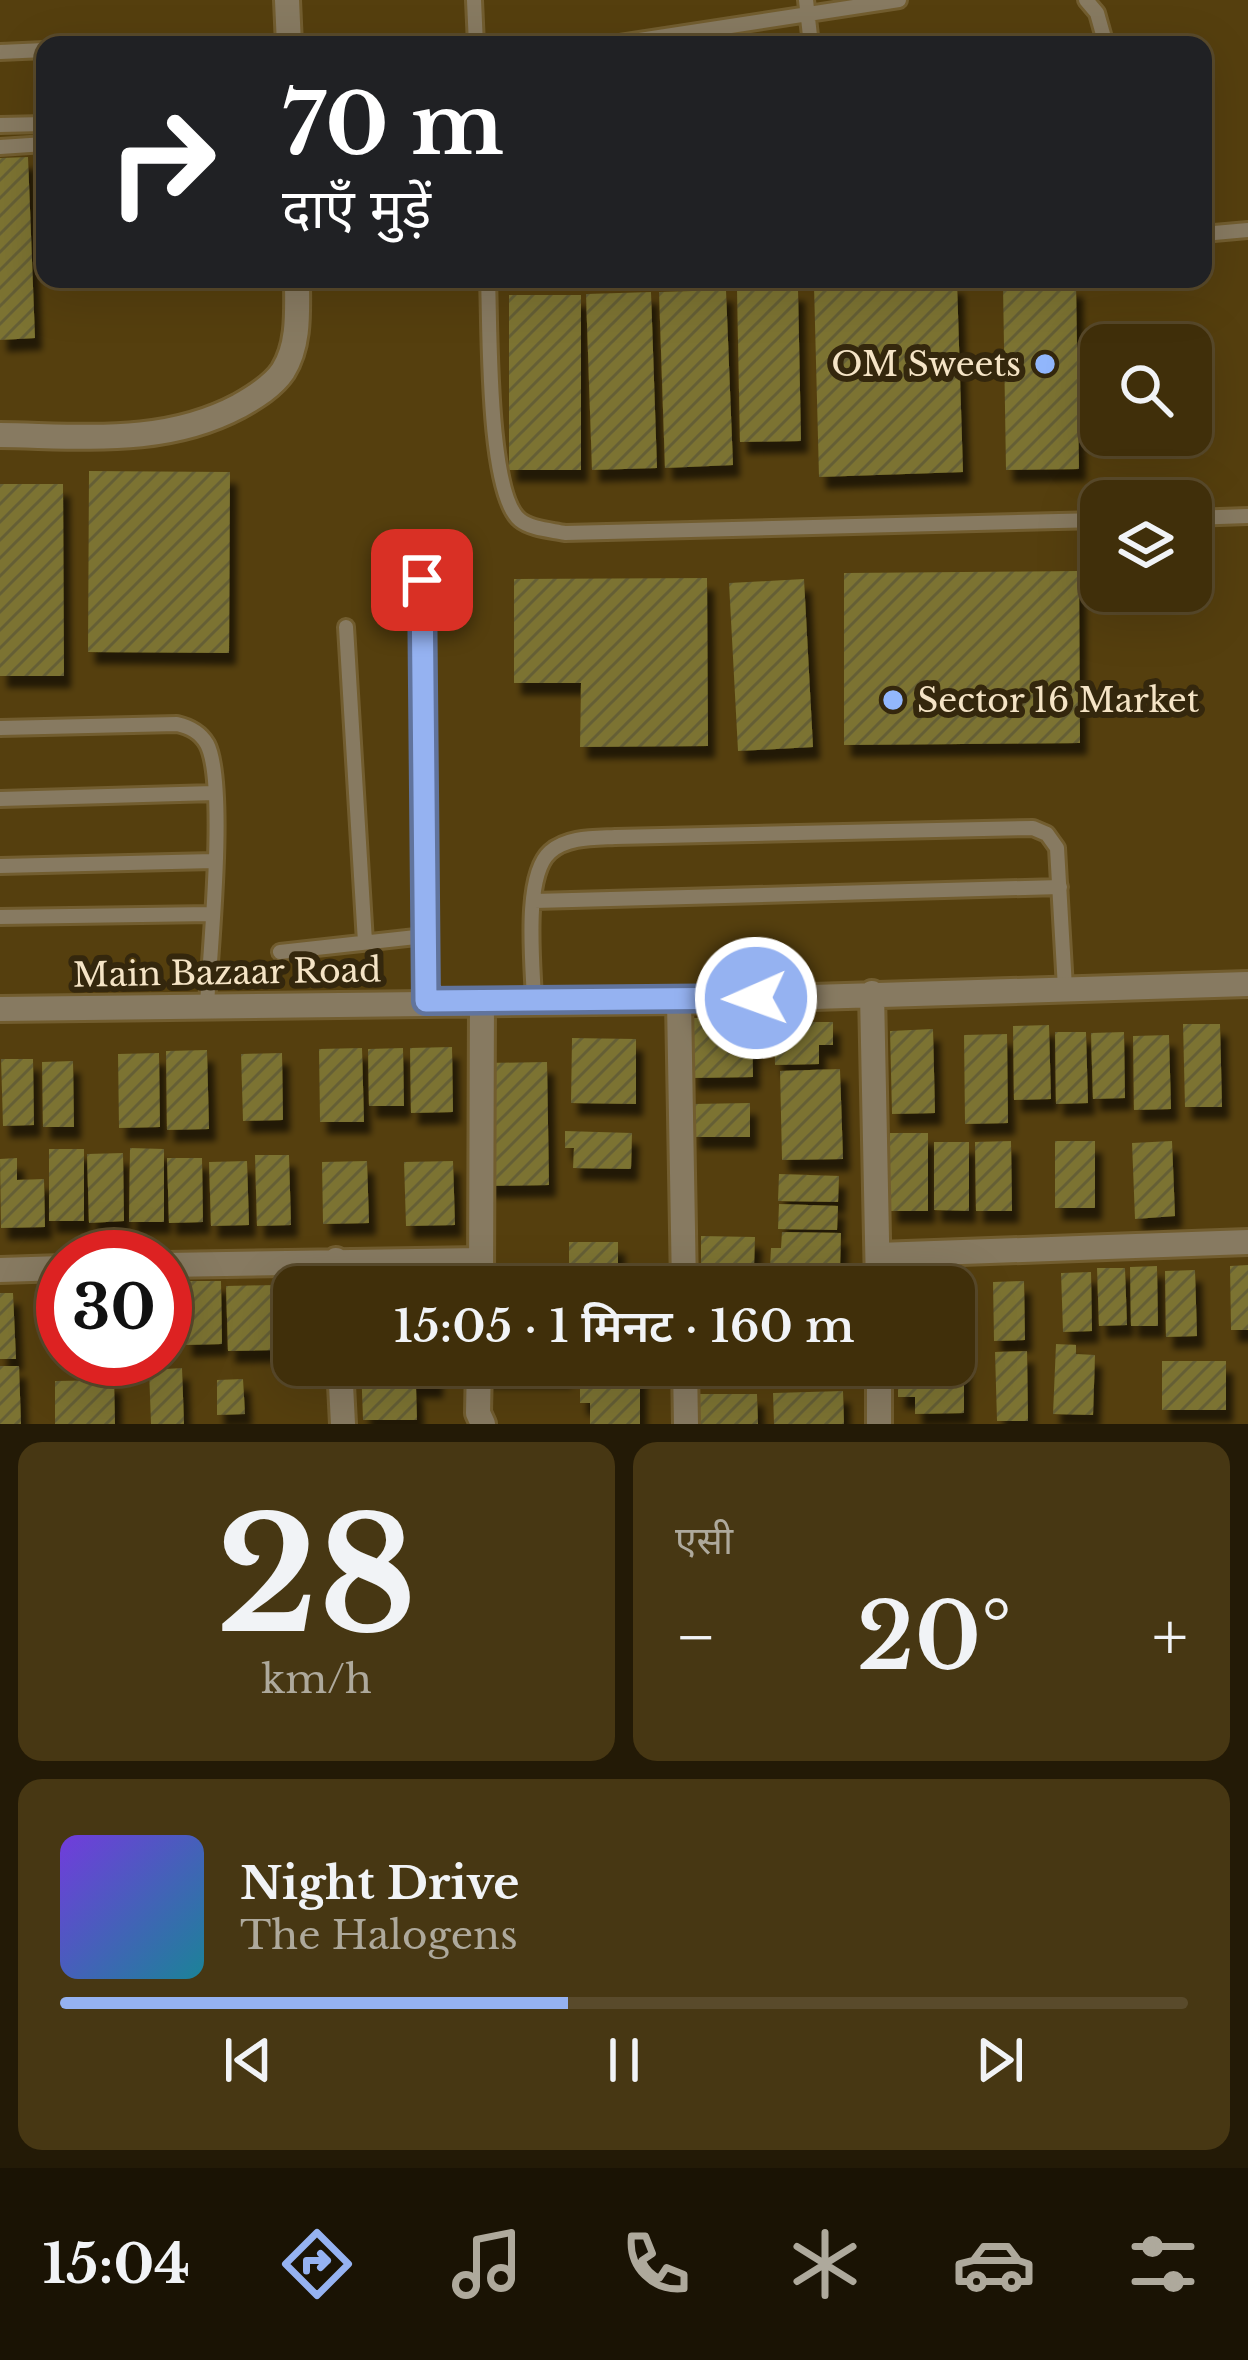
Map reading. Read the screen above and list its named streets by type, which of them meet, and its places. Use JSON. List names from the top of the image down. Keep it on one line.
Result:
{"streets":{"street":["Main Bazaar Road"]},"places":["OM Sweets","Sector 16 Market"],"page":{"turn":["70 m","दाएँ मुड़ें"],"limit":"30","trip":"15:05 · 1 मिनट · 160 m","tile":[["28","km/h"],"एसी"],"heat":["−","20°","+"],"song":["Night Drive","The Halogens"],"tabs":"15:04"}}
